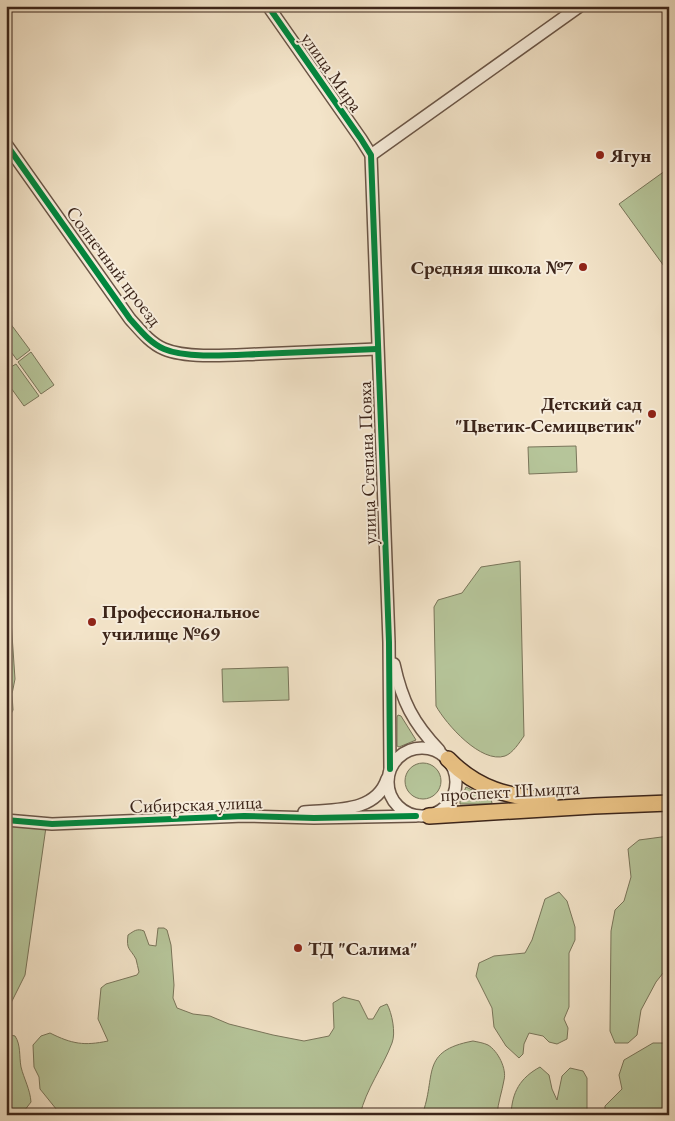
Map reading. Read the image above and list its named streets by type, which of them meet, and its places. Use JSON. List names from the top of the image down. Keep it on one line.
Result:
{"streets":{"main road":["проспект Шмидта"],"street":["улица Мира","Солнечный проезд","улица Степана Повха","Сибирская улица"]},"crossings":[["улица Мира","улица Степана Повха"],["Солнечный проезд","улица Степана Повха"],["улица Степана Повха","проспект Шмидта"],["улица Степана Повха","Сибирская улица"],["проспект Шмидта","Сибирская улица"]],"places":["Ягун","Средняя школа №7","Детский сад \"Цветик-Семицветик\"","Профессиональное училище №69","ТД \"Салима\""]}
